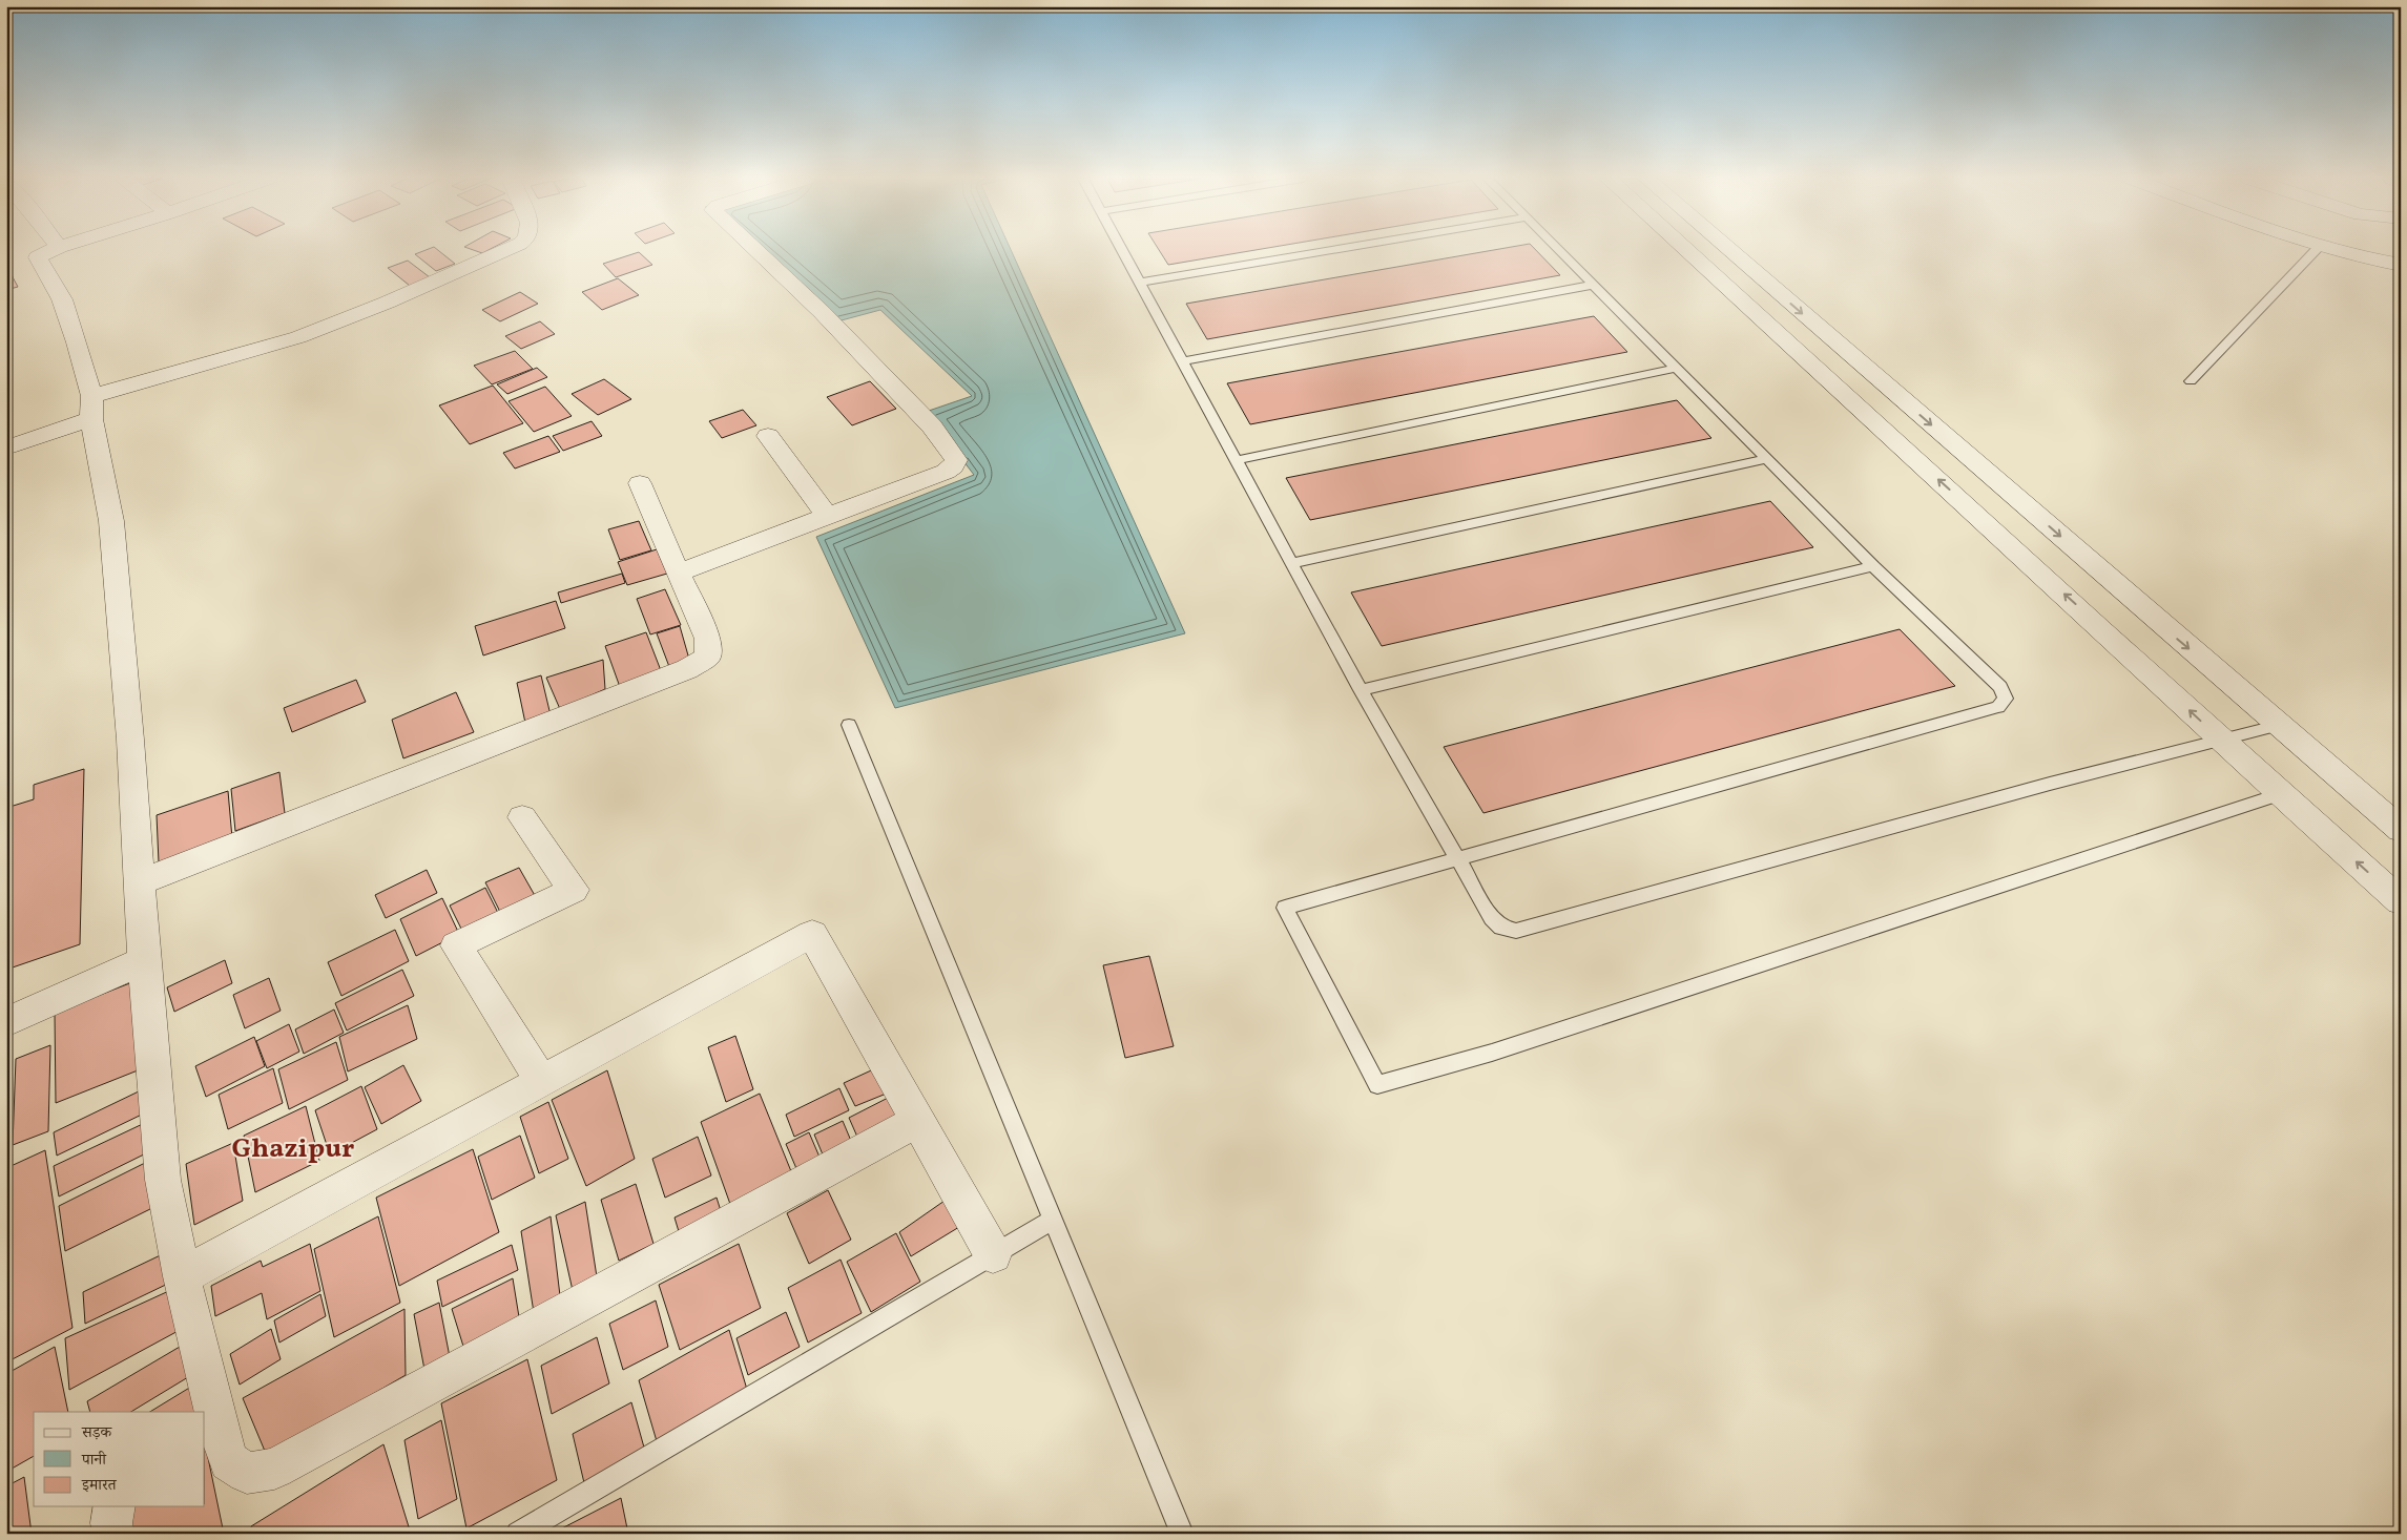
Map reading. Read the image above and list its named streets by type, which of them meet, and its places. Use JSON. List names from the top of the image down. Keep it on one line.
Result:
{"districts":["Ghazipur"],"legend":["सड़क","पानी","इमारत"]}
